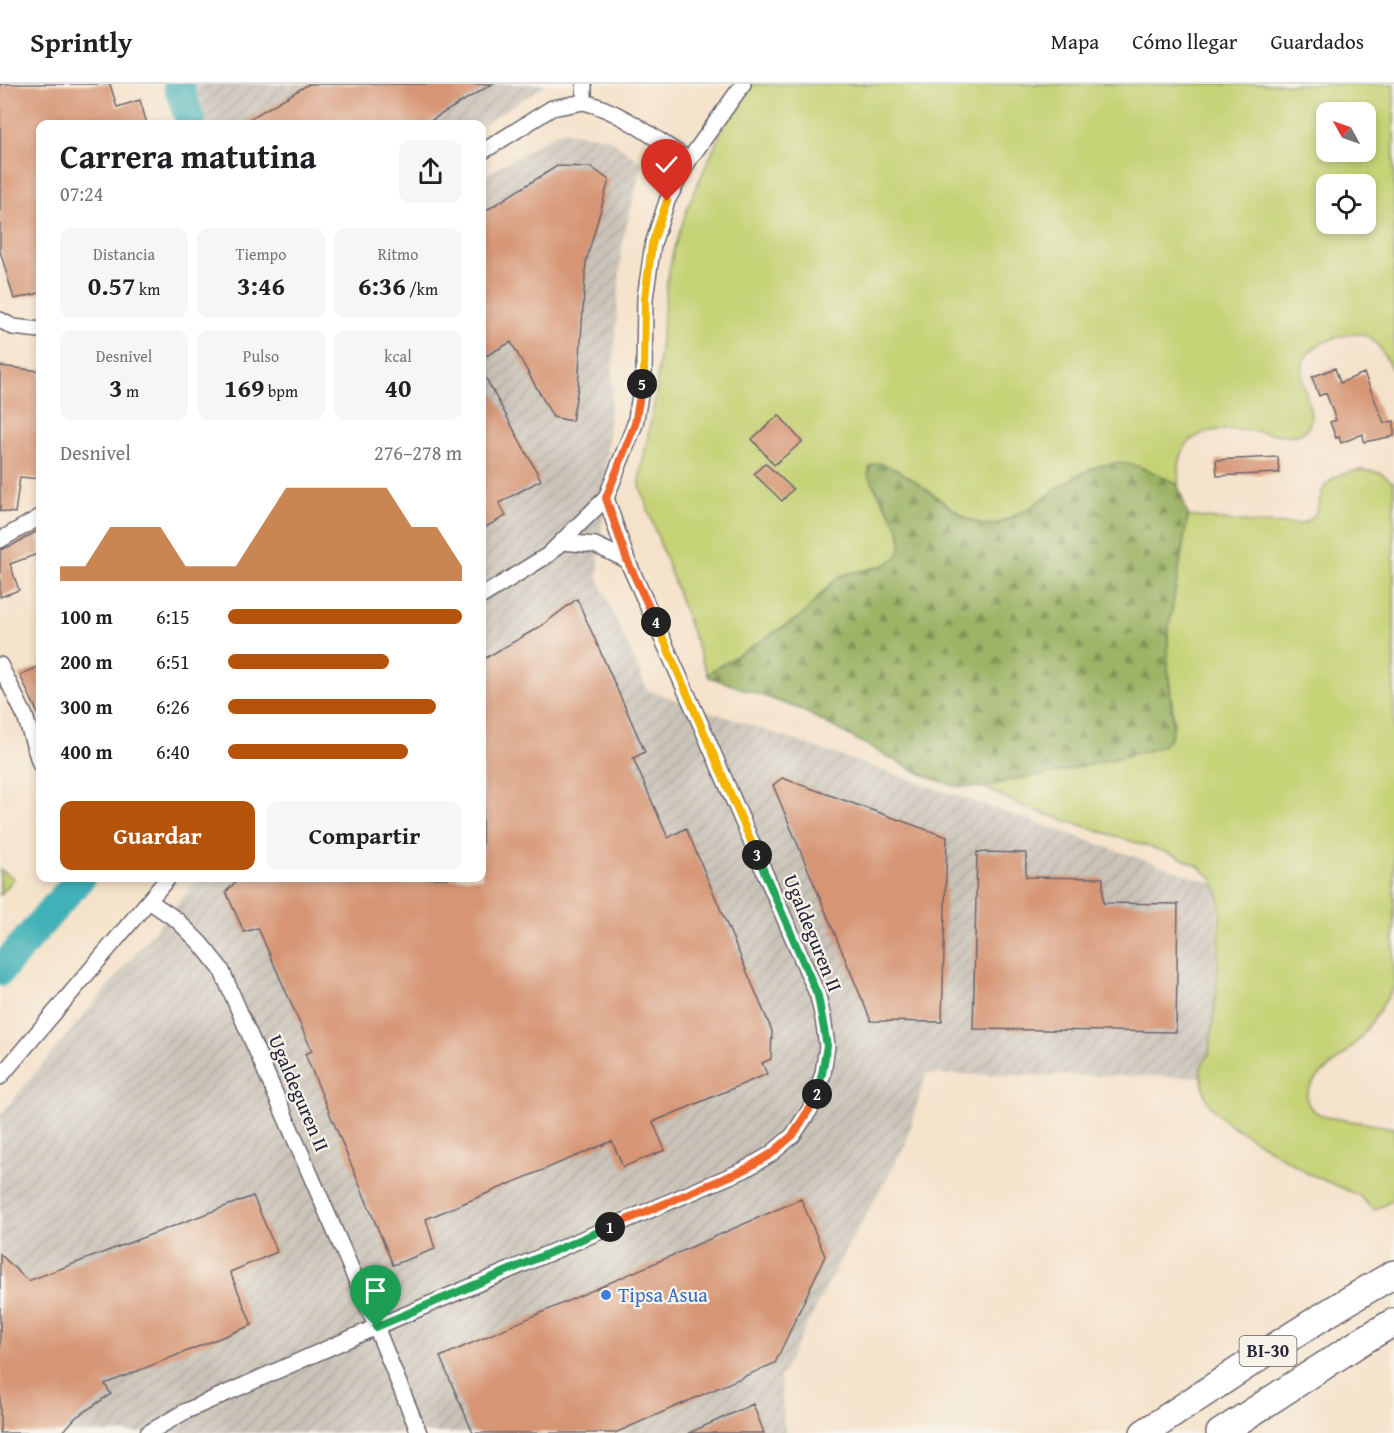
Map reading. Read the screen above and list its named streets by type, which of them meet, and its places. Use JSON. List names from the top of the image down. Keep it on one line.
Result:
{"streets":{"highway":["BI-30"],"street":["Ugaldeguren II"]},"places":["Tipsa Asua"],"north":"top left","page":{"header":"Sprintly","nav":["Mapa","Cómo llegar","Guardados"],"heading":["Carrera matutina","07:24"],"stats":[["Distancia","0.57 km"],["Tiempo","3:46"],["Ritmo","6:36 /km"],["Desnivel","3 m"],["Pulso","169 bpm"],["kcal","40"]],"pins":["5","4","3","2","1"],"chart":["Desnivel","276–278 m"],"list":[{"name":"100 m","note":"6:15"},{"name":"200 m","note":"6:51"},{"name":"300 m","note":"6:26"},{"name":"400 m","note":"6:40"}],"buttons":["Guardar","Compartir"]}}
